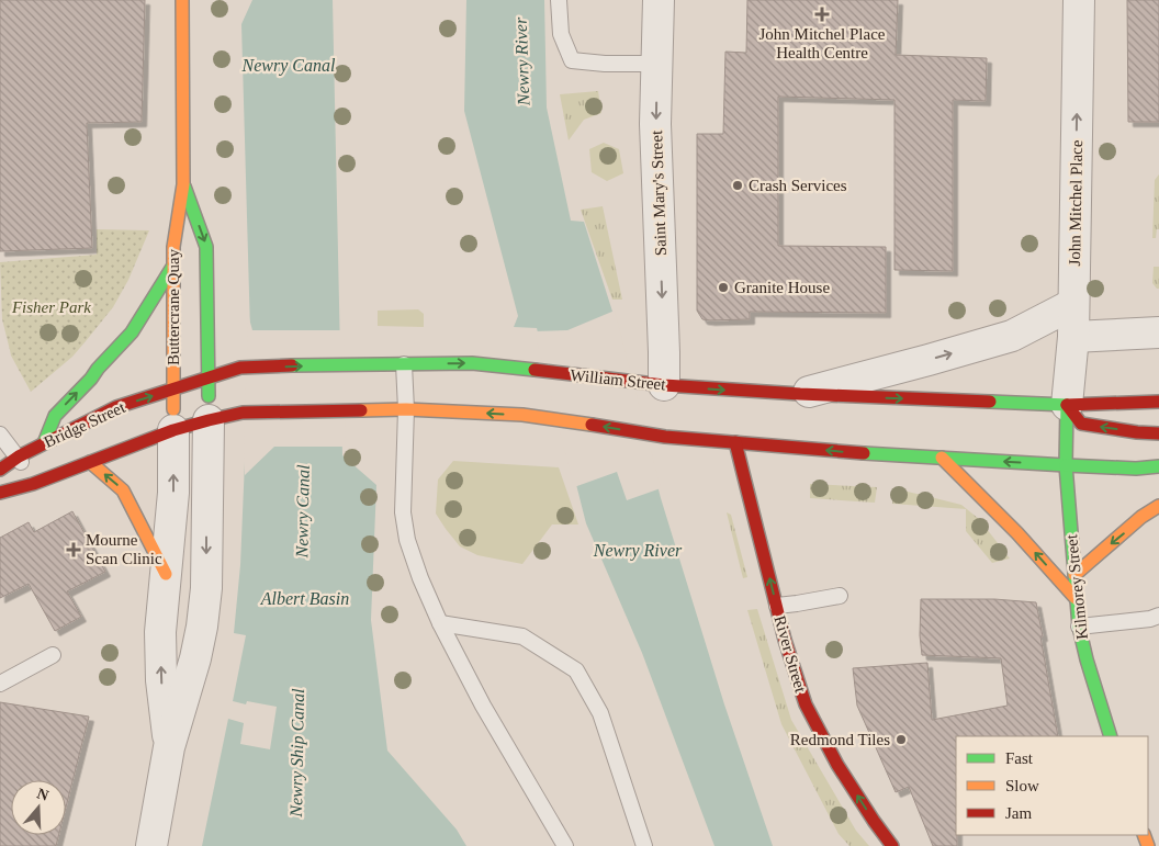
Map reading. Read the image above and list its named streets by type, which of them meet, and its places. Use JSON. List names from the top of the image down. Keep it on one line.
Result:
{"streets":{"main road":["Buttercrane Quay","William Street","Bridge Street","Kilmorey Street","River Street"],"street":["Saint Mary's Street","John Mitchel Place"]},"crossings":[["Saint Mary's Street","William Street"],["John Mitchel Place","William Street"],["John Mitchel Place","Kilmorey Street"],["Buttercrane Quay","William Street"],["Buttercrane Quay","Bridge Street"],["William Street","Bridge Street"],["William Street","Kilmorey Street"]],"one_way":["Saint Mary's Street","John Mitchel Place","River Street"],"water":["Newry River","Newry Canal","Albert Basin","Newry Ship Canal"],"parks":["Fisher Park"],"places":{"health":["John Mitchel Place Health Centre","Mourne Scan Clinic"],"other":["Crash Services","Granite House","Redmond Tiles"]},"legend":["Fast","Slow","Jam"],"north":"top"}
